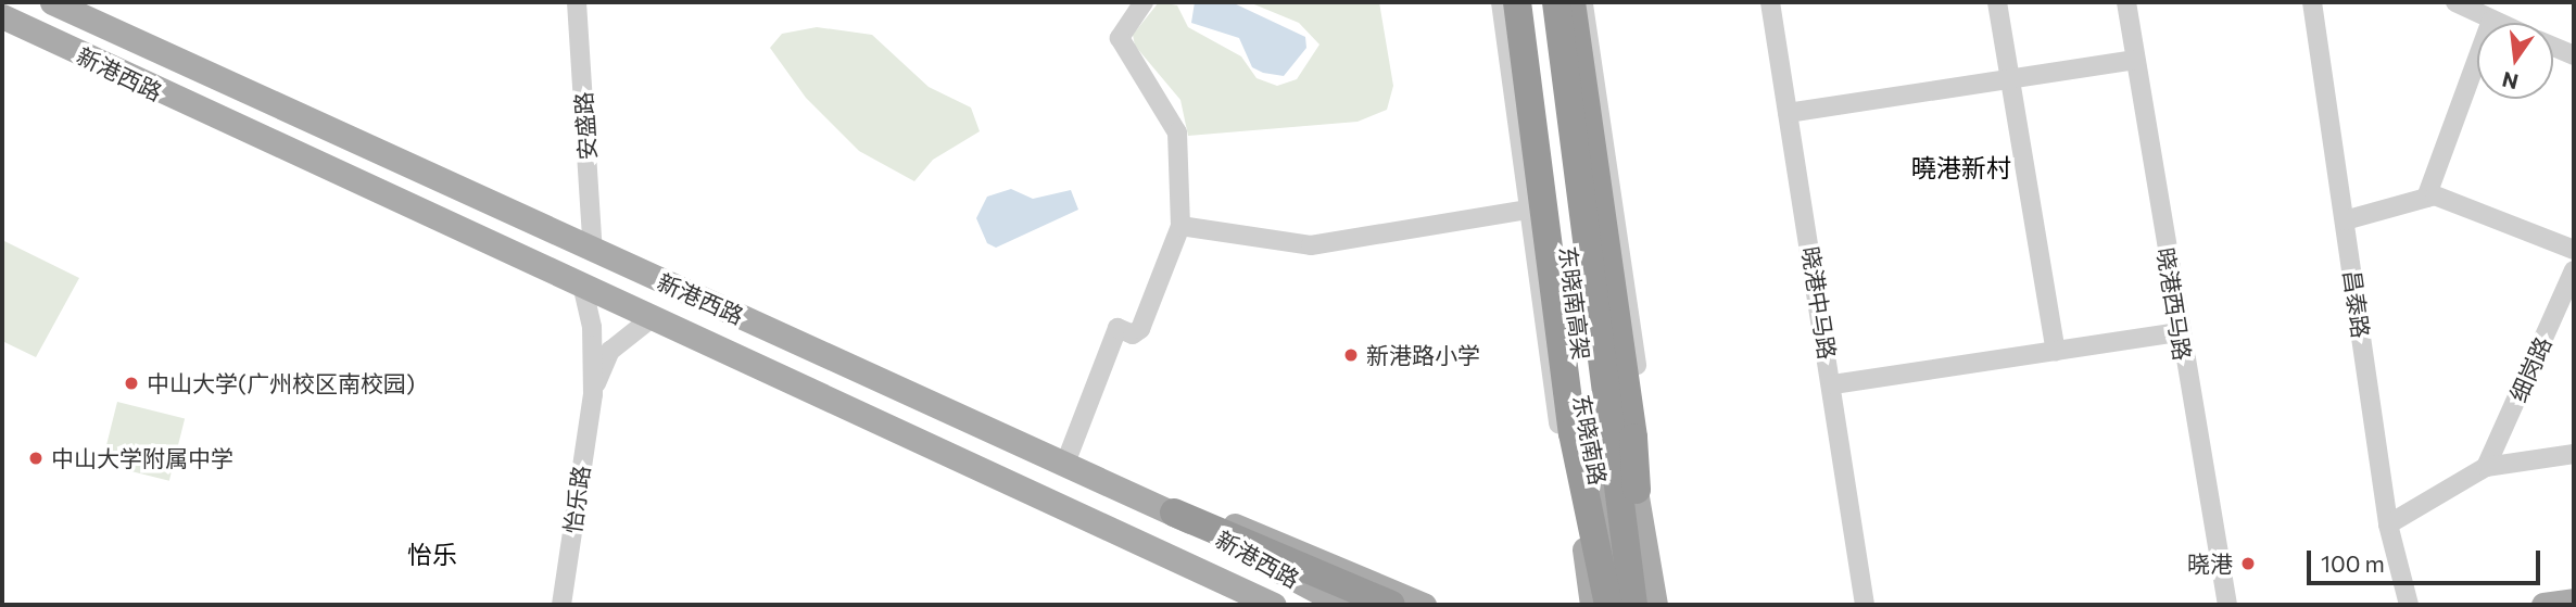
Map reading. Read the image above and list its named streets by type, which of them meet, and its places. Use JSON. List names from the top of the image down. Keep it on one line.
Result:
{"streets":{"highway":["东晓南高架"],"main road":["新港西路","东晓南路"],"street":["安盛路","晓港中马路","晓港西马路","昌泰路","细岗路","怡乐路"]},"crossings":[["新港西路","安盛路"],["东晓南高架","东晓南路"]],"districts":["曉港新村","怡乐"],"places":["新港路小学","中山大学(广州校区南校园)","中山大学附属中学","晓港"],"scale_bar":"100 m","north":"bottom"}
